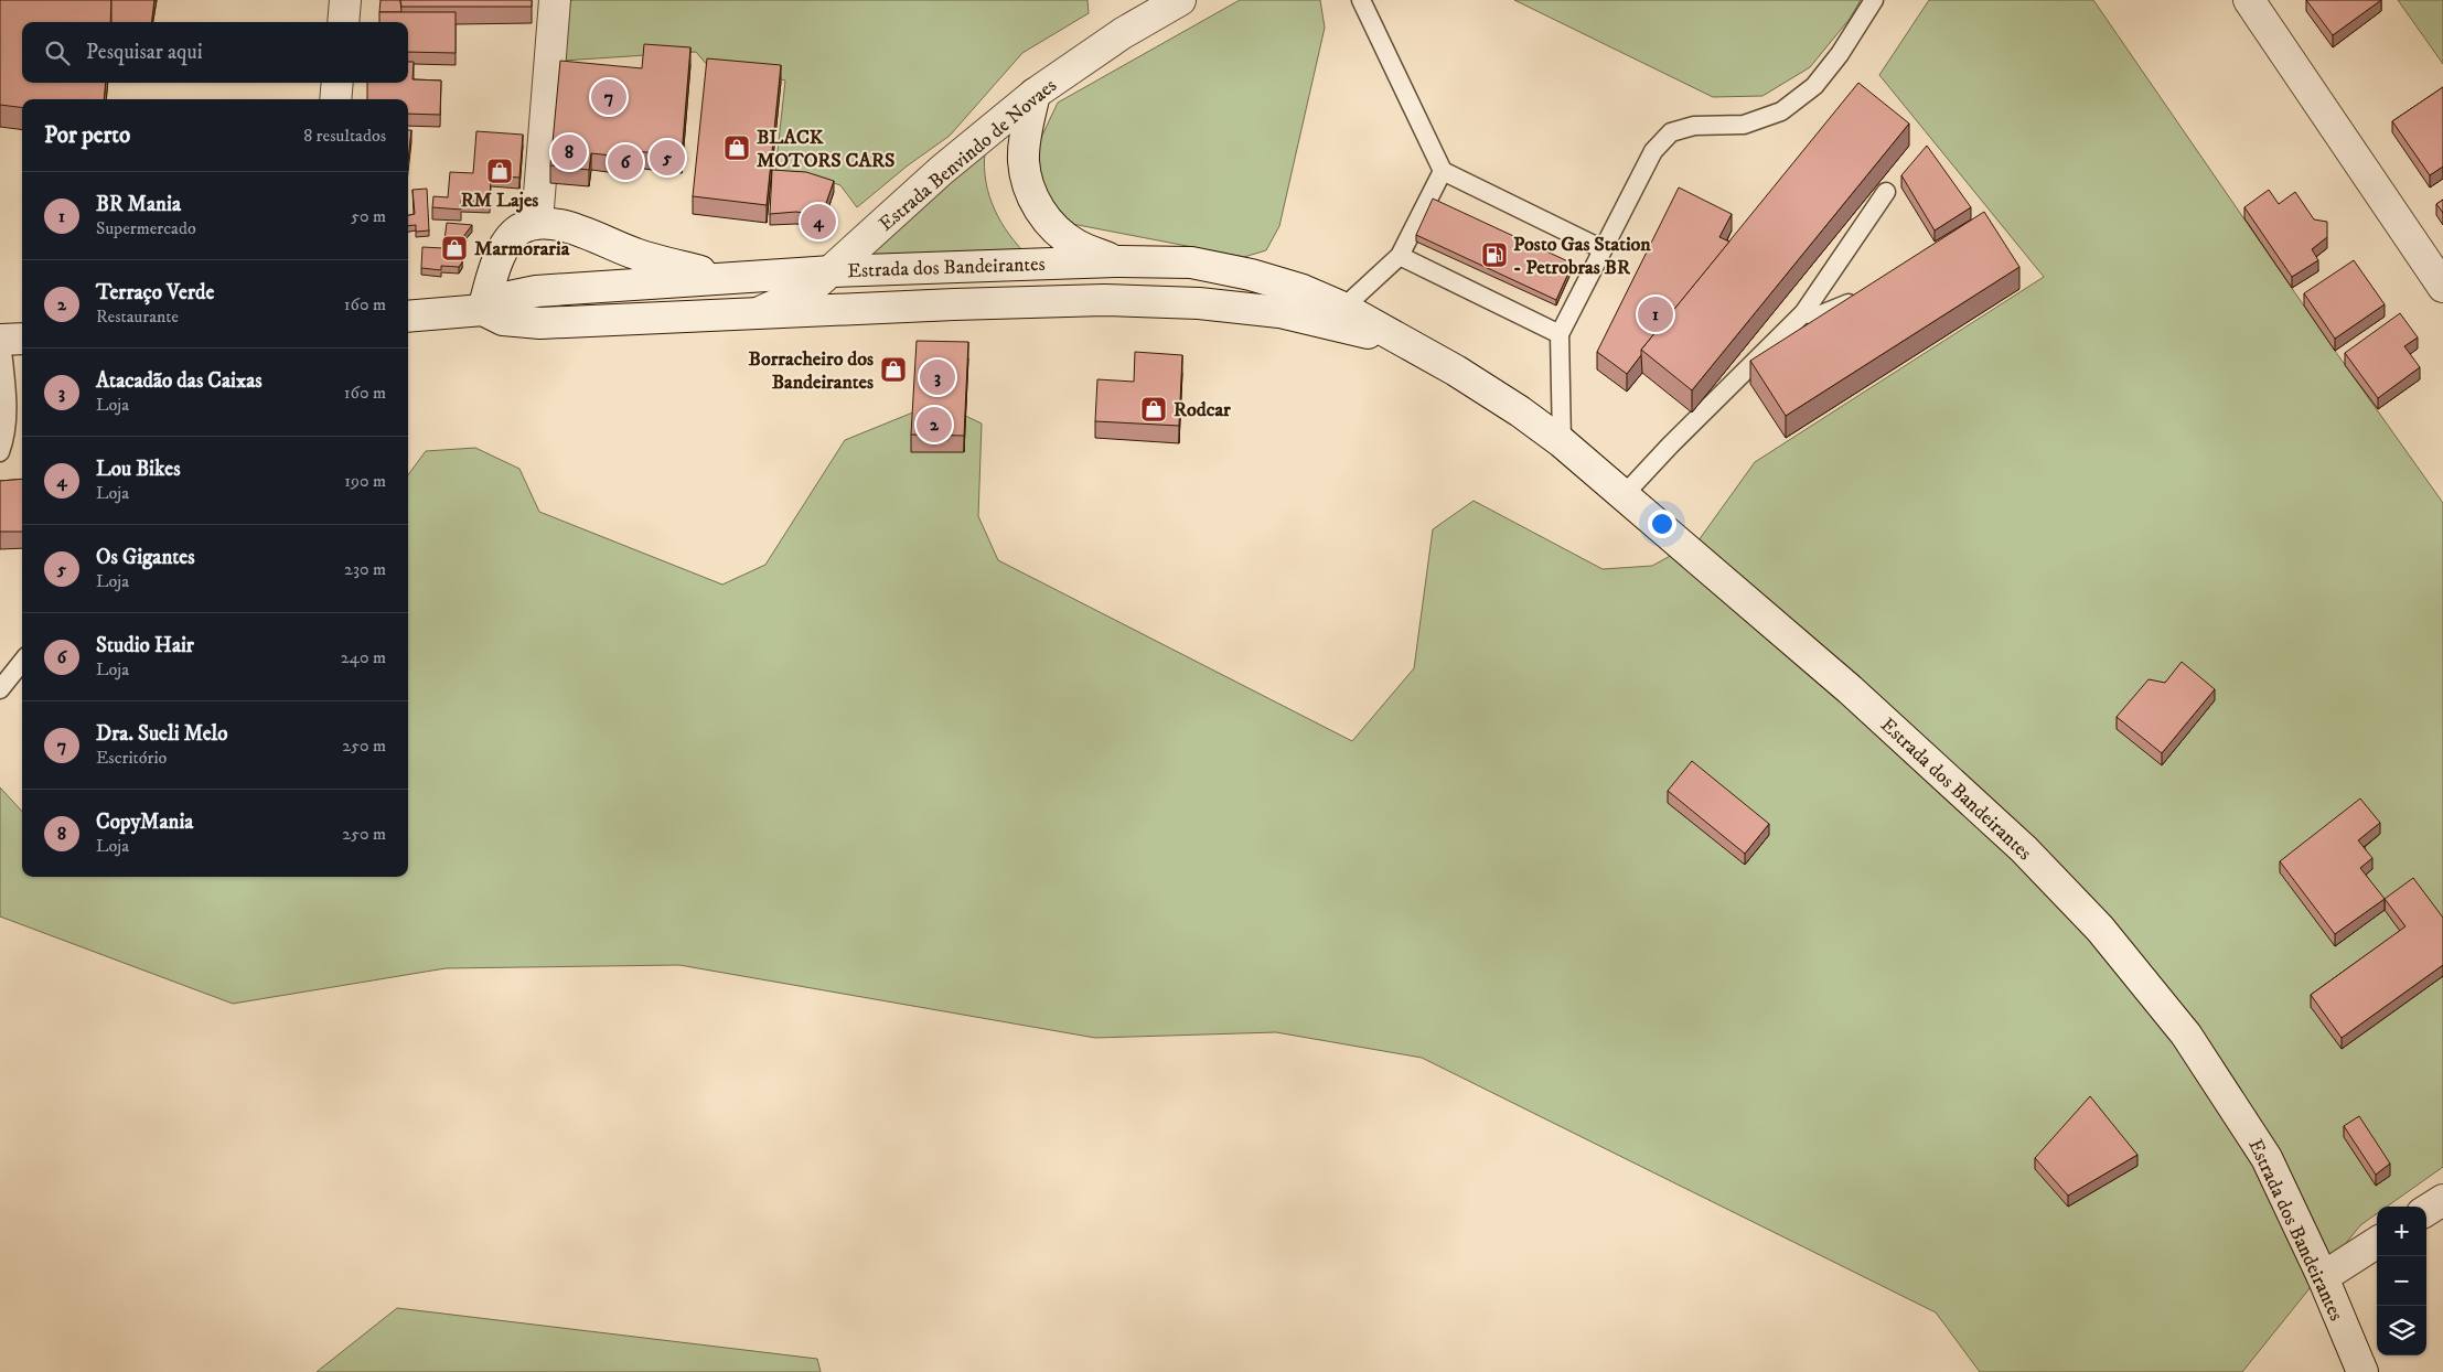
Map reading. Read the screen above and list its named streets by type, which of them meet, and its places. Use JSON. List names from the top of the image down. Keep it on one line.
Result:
{"streets":{"main road":["Estrada Benvindo de Novaes","Estrada dos Bandeirantes"]},"crossings":[["Estrada Benvindo de Novaes","Estrada dos Bandeirantes"]],"places":{"shop":["BLACK MOTORS CARS","RM Lajes","Marmoraria","Borracheiro dos Bandeirantes","Rodcar"],"fuel station":["Posto Gas Station - Petrobras BR"]},"page":{"search":"Pesquisar aqui","pins":["7","8","5","6","4","1","3","2"],"heading":["Por perto","8 resultados"],"list":[{"mark":"1","name":"BR Mania","note":"Supermercado","value":"50 m"},{"mark":"2","name":"Terraço Verde","note":"Restaurante","value":"160 m"},{"mark":"3","name":"Atacadão das Caixas","note":"Loja","value":"160 m"},{"mark":"4","name":"Lou Bikes","note":"Loja","value":"190 m"},{"mark":"5","name":"Os Gigantes","note":"Loja","value":"230 m"},{"mark":"6","name":"Studio Hair","note":"Loja","value":"240 m"},{"mark":"7","name":"Dra. Sueli Melo","note":"Escritório","value":"250 m"},{"mark":"8","name":"CopyMania","note":"Loja","value":"250 m"}],"map_buttons":["+","−"]}}
